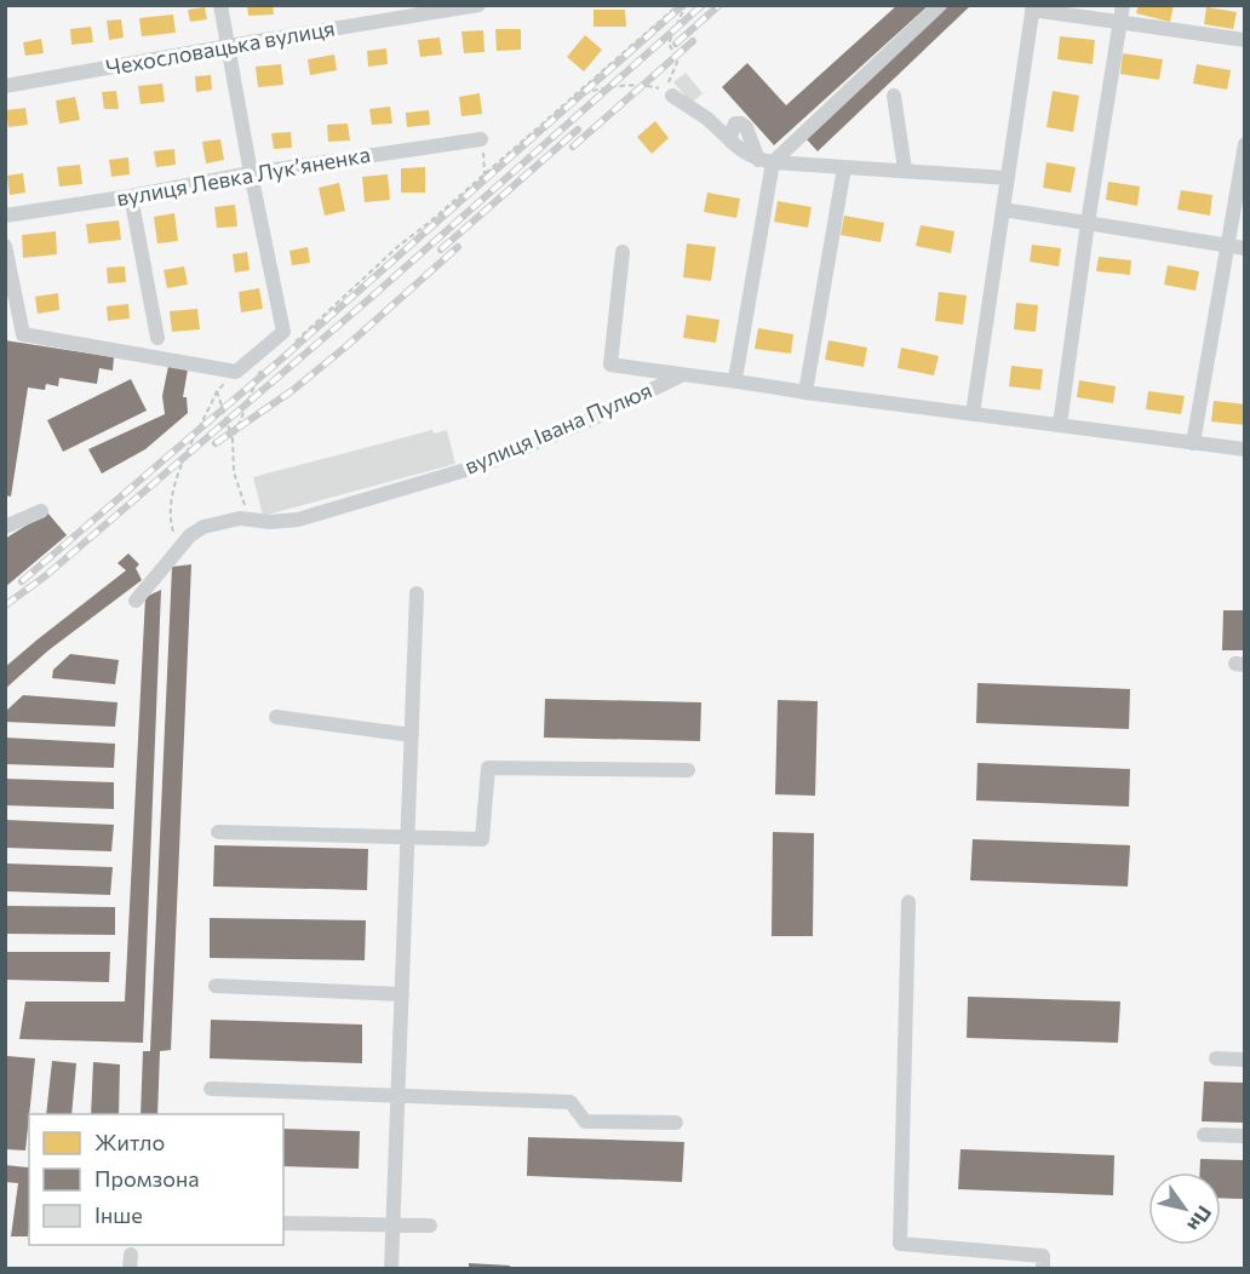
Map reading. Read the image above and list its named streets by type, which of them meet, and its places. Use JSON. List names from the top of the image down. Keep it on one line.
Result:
{"streets":{"street":["Чехословацька вулиця","вулиця Левка Лукʼяненка","вулиця Івана Пулюя"]},"legend":["Житло","Промзона","Інше"],"north":"bottom right"}
